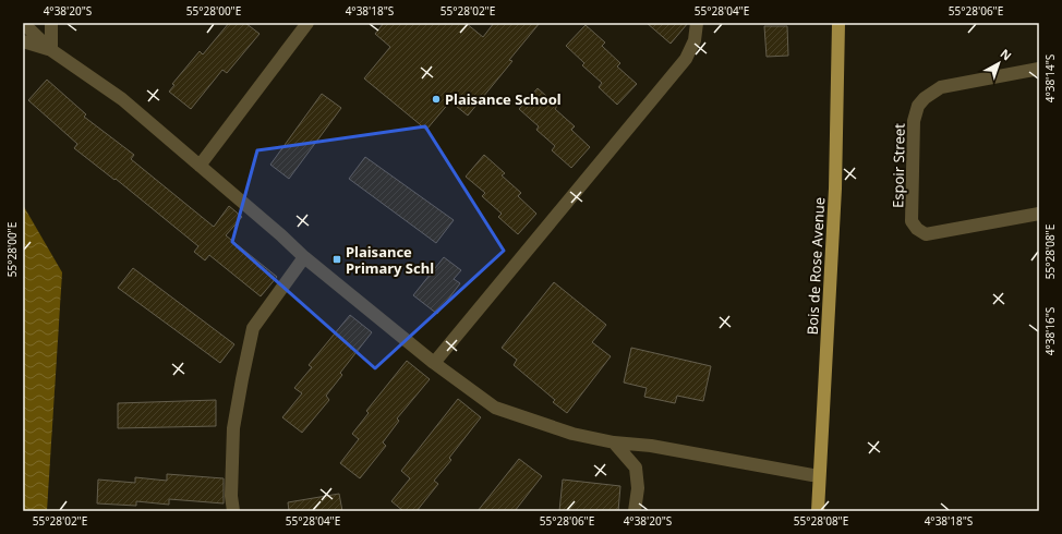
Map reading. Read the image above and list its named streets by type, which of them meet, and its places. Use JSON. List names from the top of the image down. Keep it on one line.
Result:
{"streets":{"main road":["Bois de Rose Avenue"],"street":["Espoir Street"]},"places":{"other":["Plaisance School"],"transit":["Plaisance Primary Schl"]},"north":"top right","coordinates":["4°38'20\"S","55°28'00\"E","4°38'18\"S","55°28'02\"E","55°28'04\"E","55°28'06\"E","4°38'14\"S","55°28'08\"E","4°38'16\"S"]}
